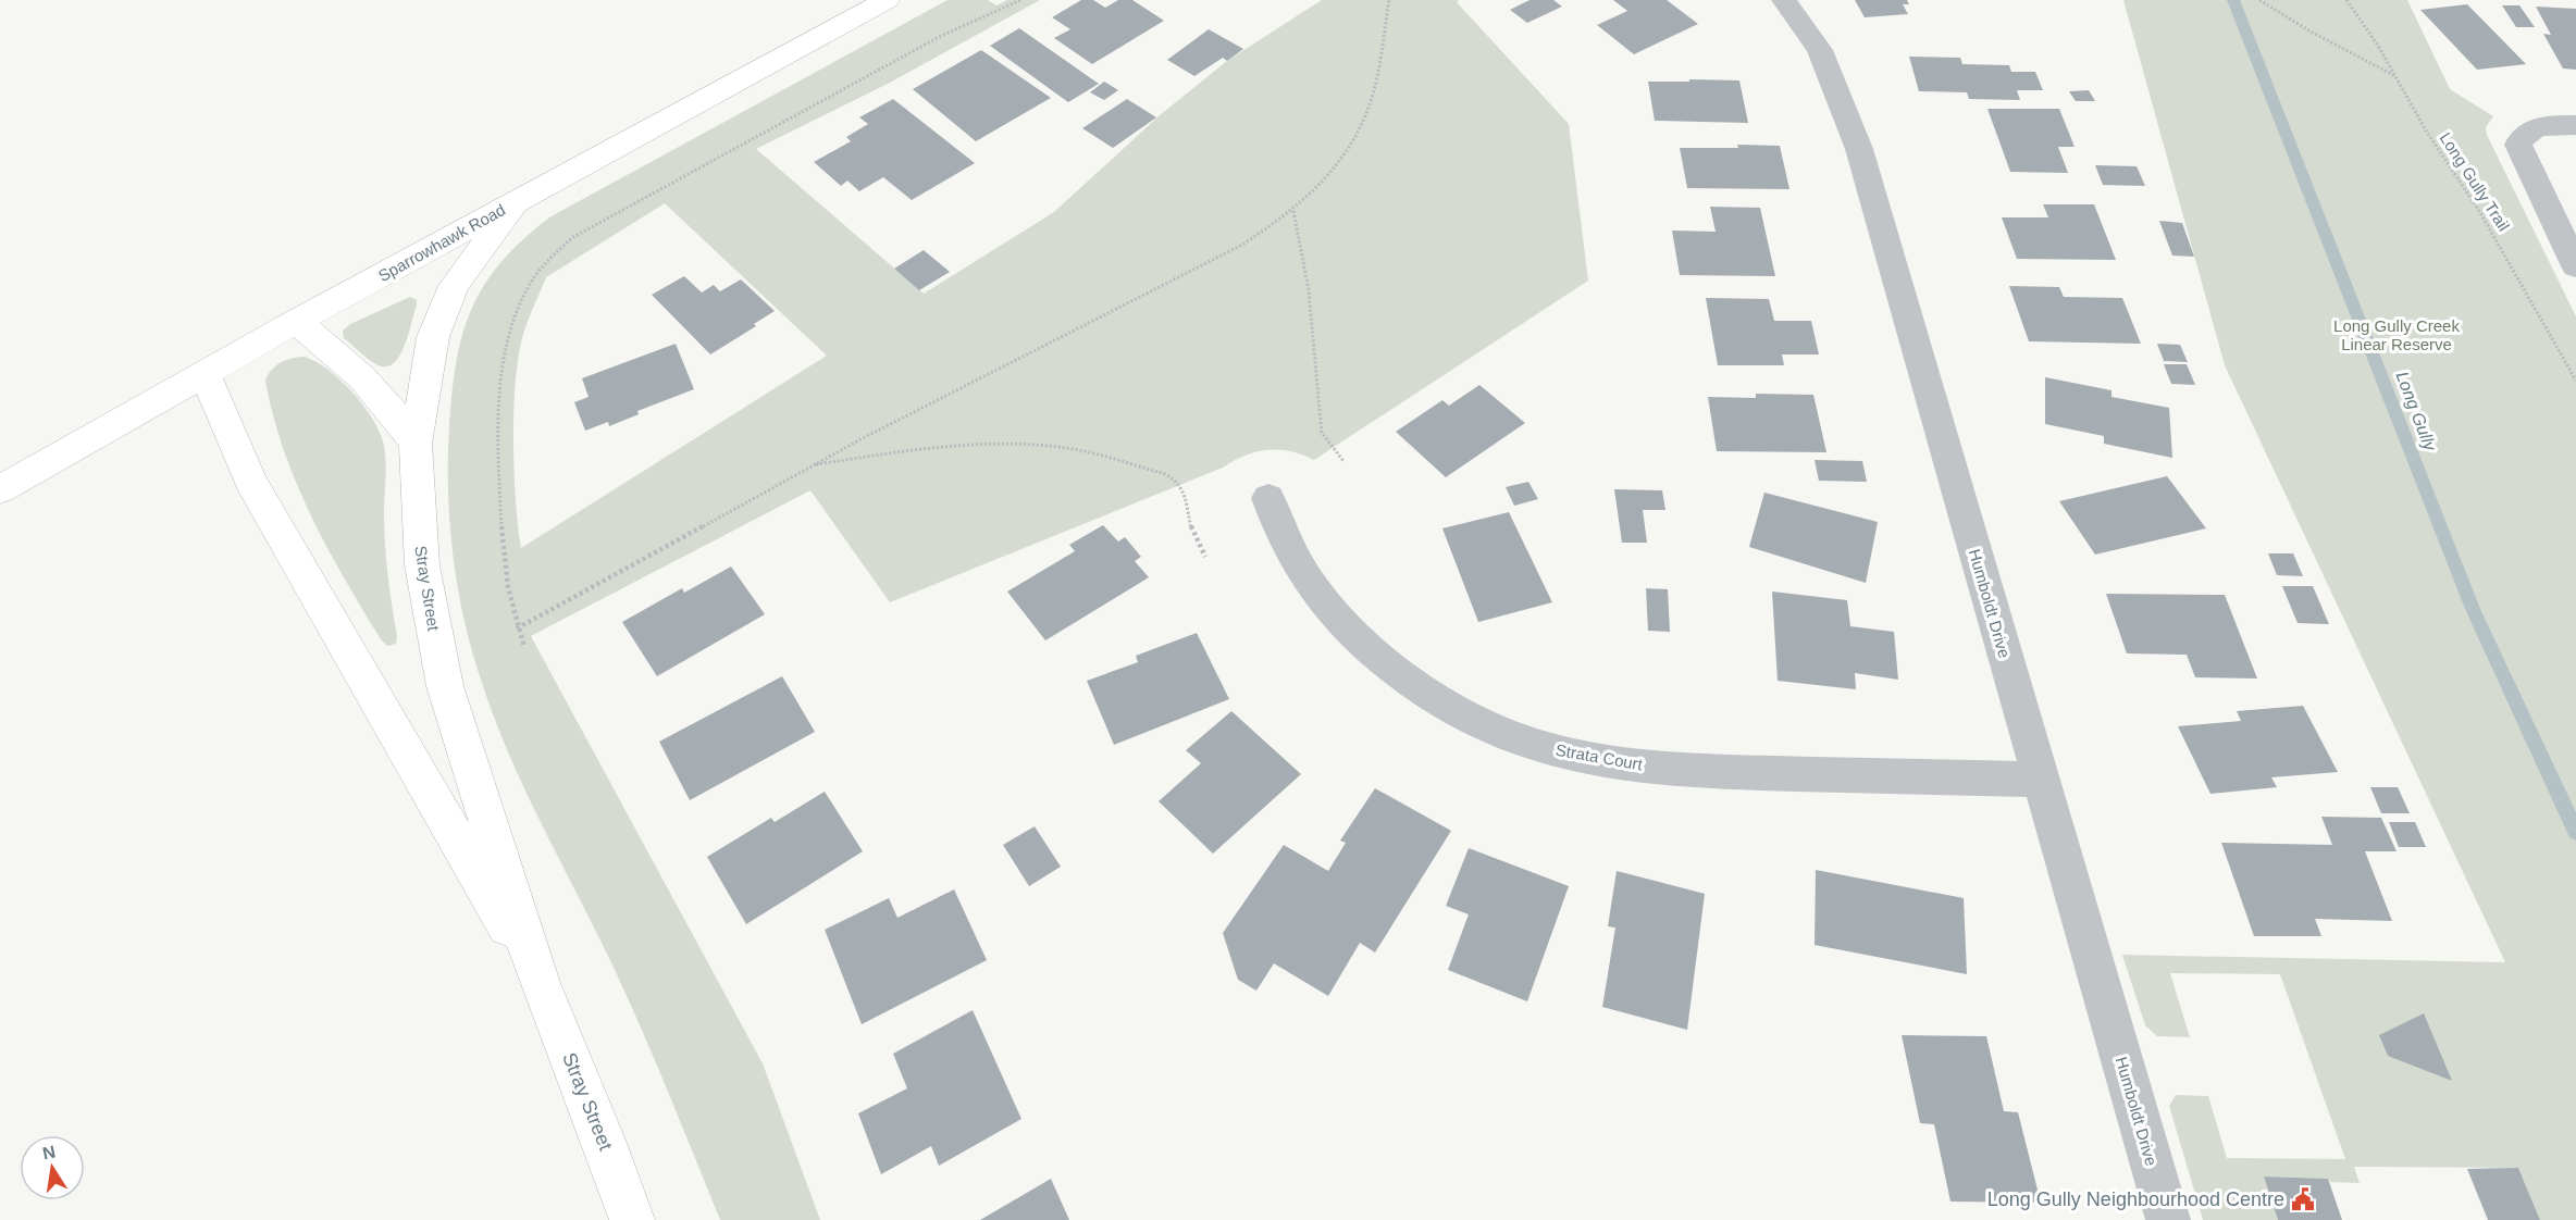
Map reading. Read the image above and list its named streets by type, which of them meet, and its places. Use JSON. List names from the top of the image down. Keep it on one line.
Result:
{"streets":{"main road":["Sparrowhawk Road","Stray Street"],"street":["Humboldt Drive","Strata Court"],"path":["Long Gully Trail"]},"crossings":[["Sparrowhawk Road","Stray Street"],["Humboldt Drive","Strata Court"]],"water":["Long Gully"],"parks":["Long Gully Creek Linear Reserve"],"places":{"public building":["Long Gully Neighbourhood Centre"]},"north":"top"}
